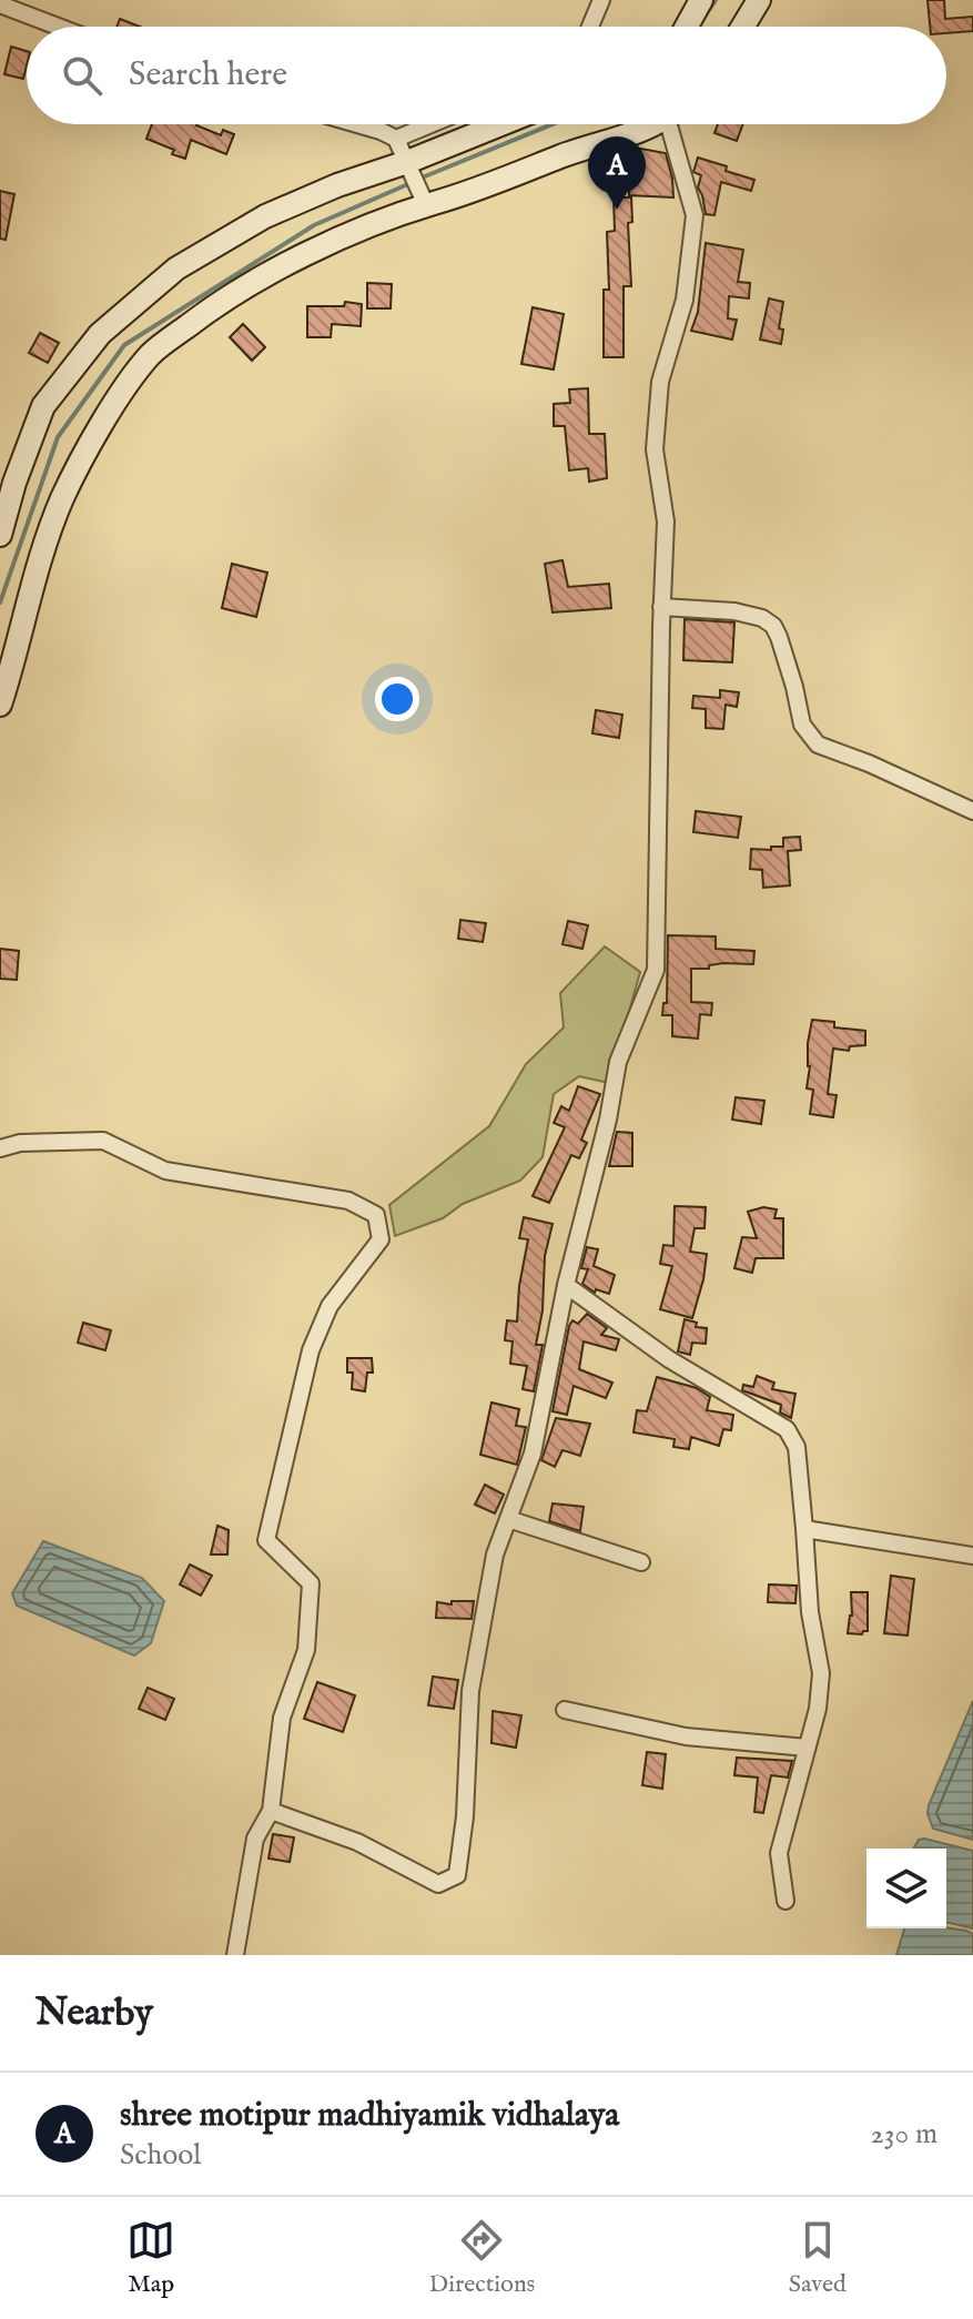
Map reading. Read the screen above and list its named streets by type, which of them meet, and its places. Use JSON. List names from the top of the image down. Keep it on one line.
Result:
{"page":{"search":"Search here","pins":"A","heading":"Nearby","list":[{"mark":"A","name":"shree motipur madhiyamik vidhalaya","note":"School","value":"230 m"}],"nav":["Map","Directions","Saved"]}}
